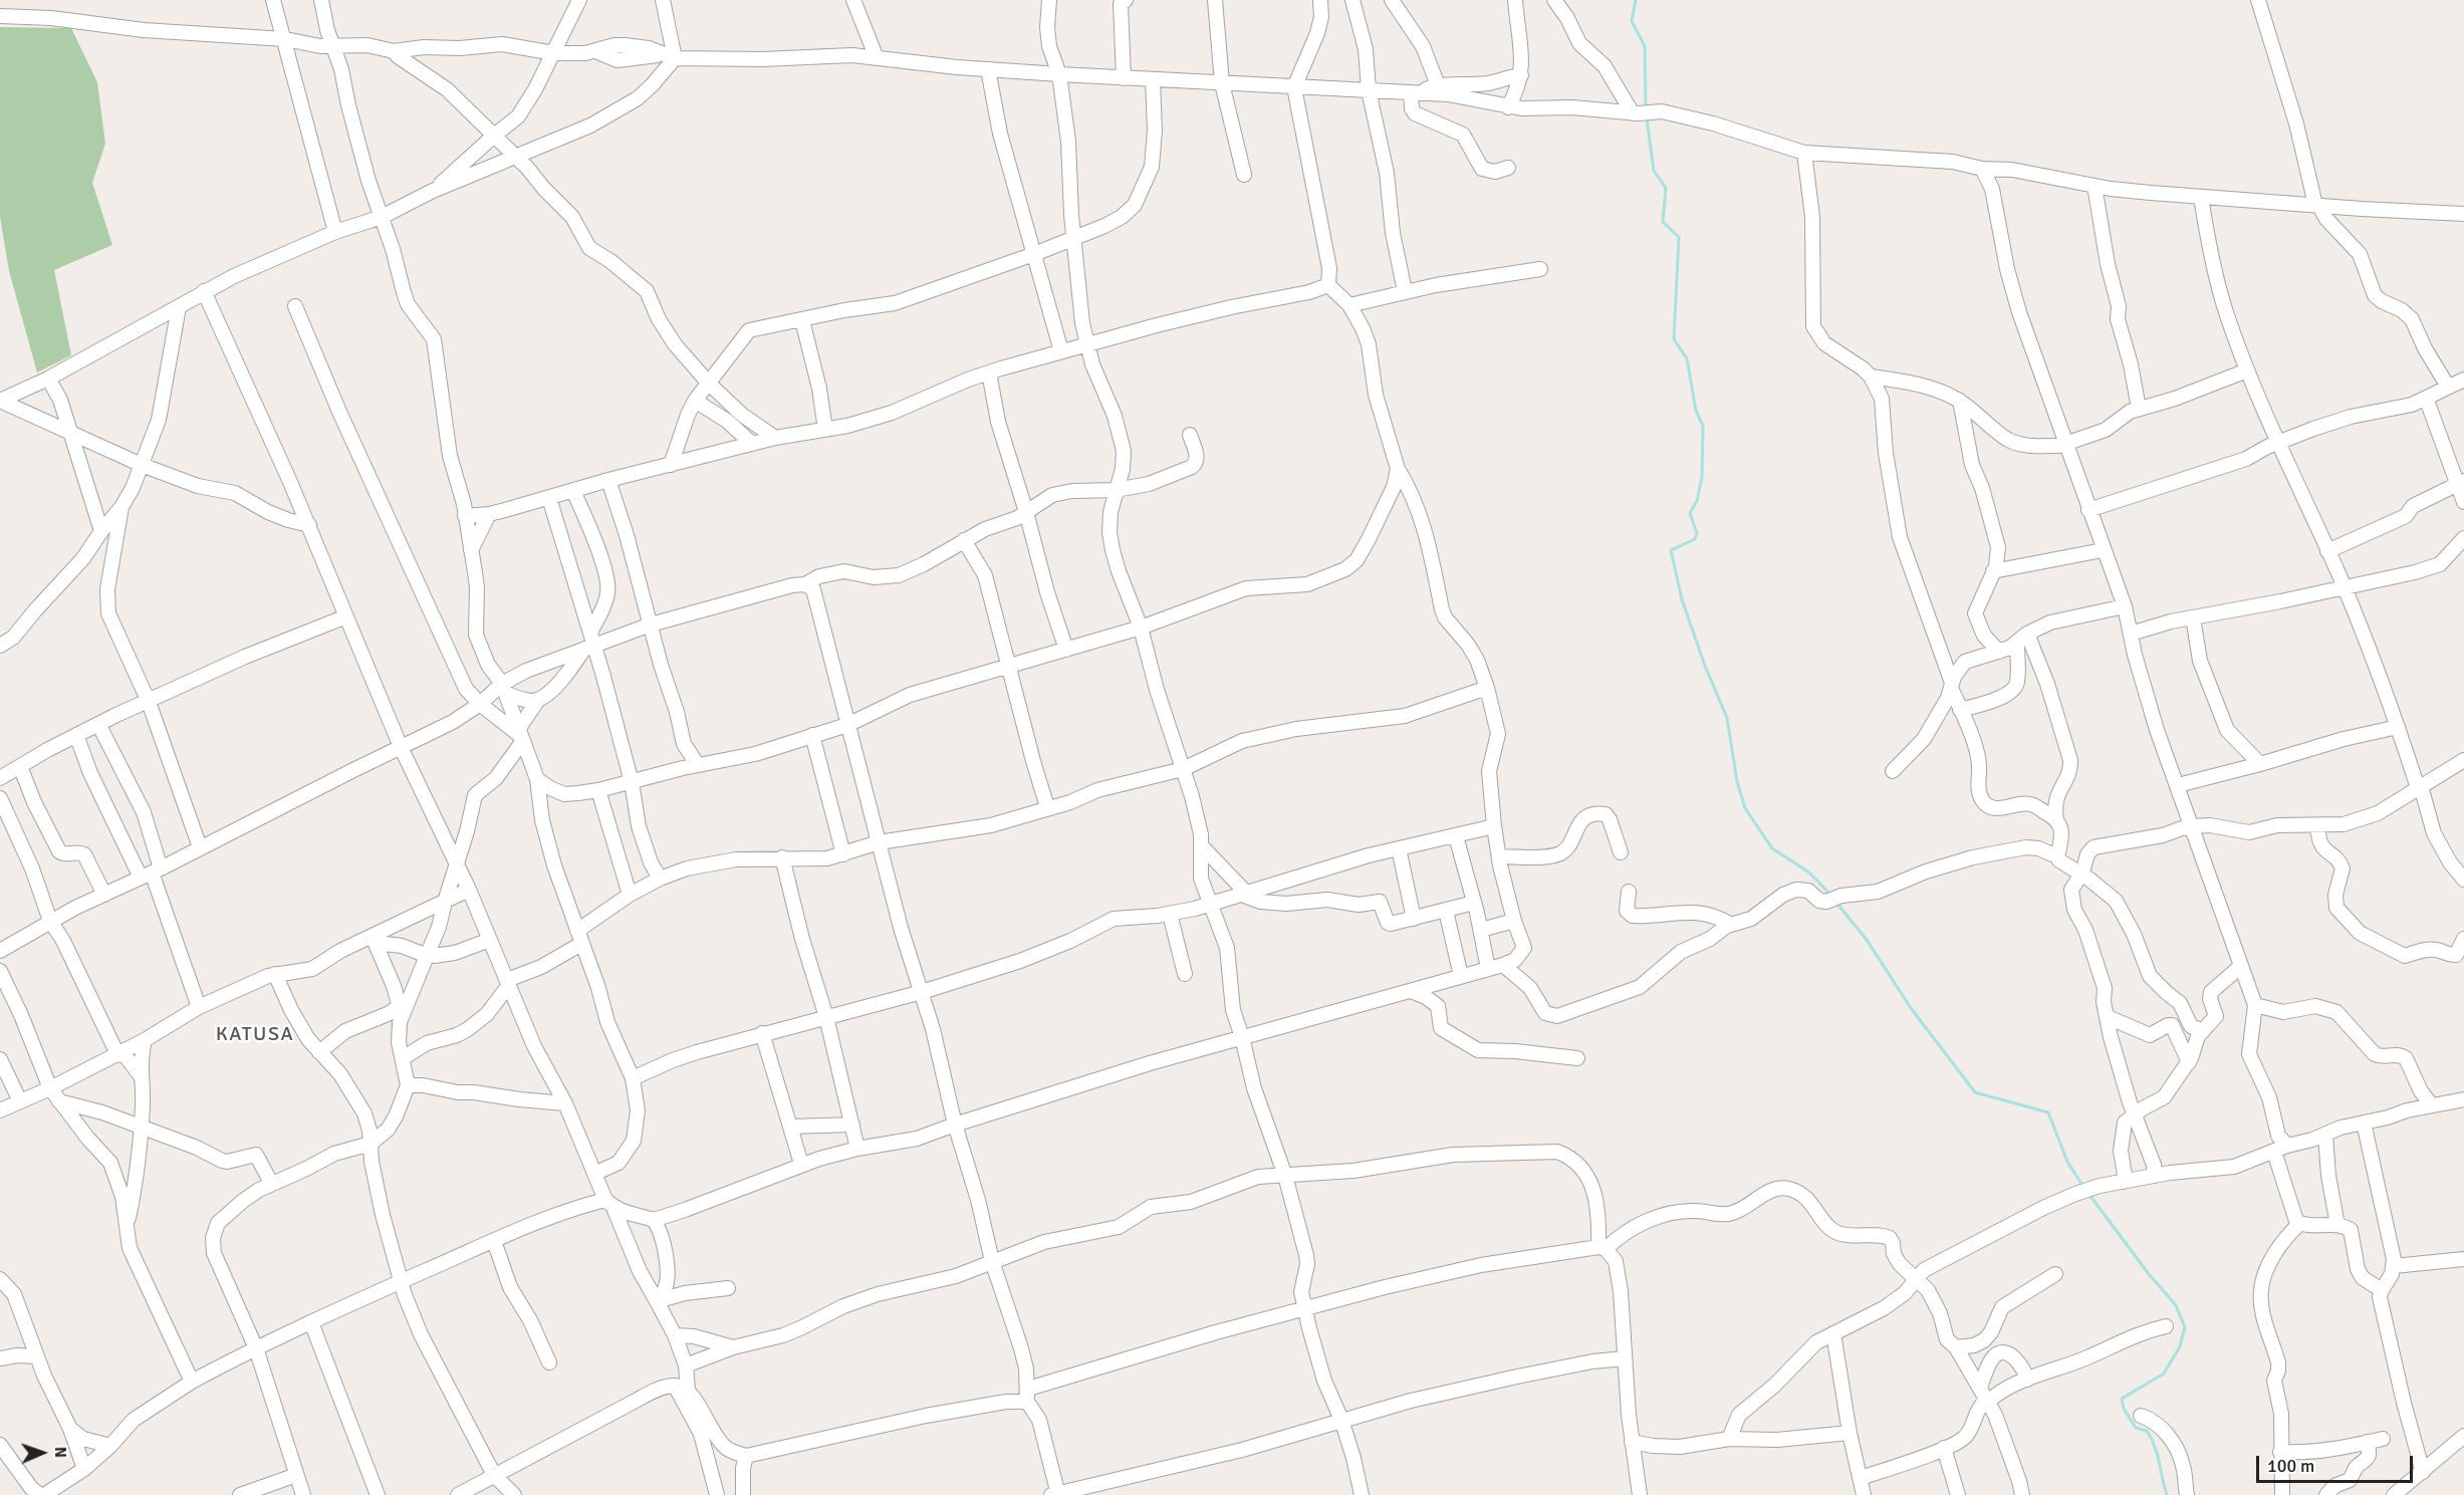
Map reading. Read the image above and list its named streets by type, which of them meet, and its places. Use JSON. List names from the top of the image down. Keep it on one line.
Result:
{"districts":["KATUSA"],"scale_bar":"100 m","north":"right"}
